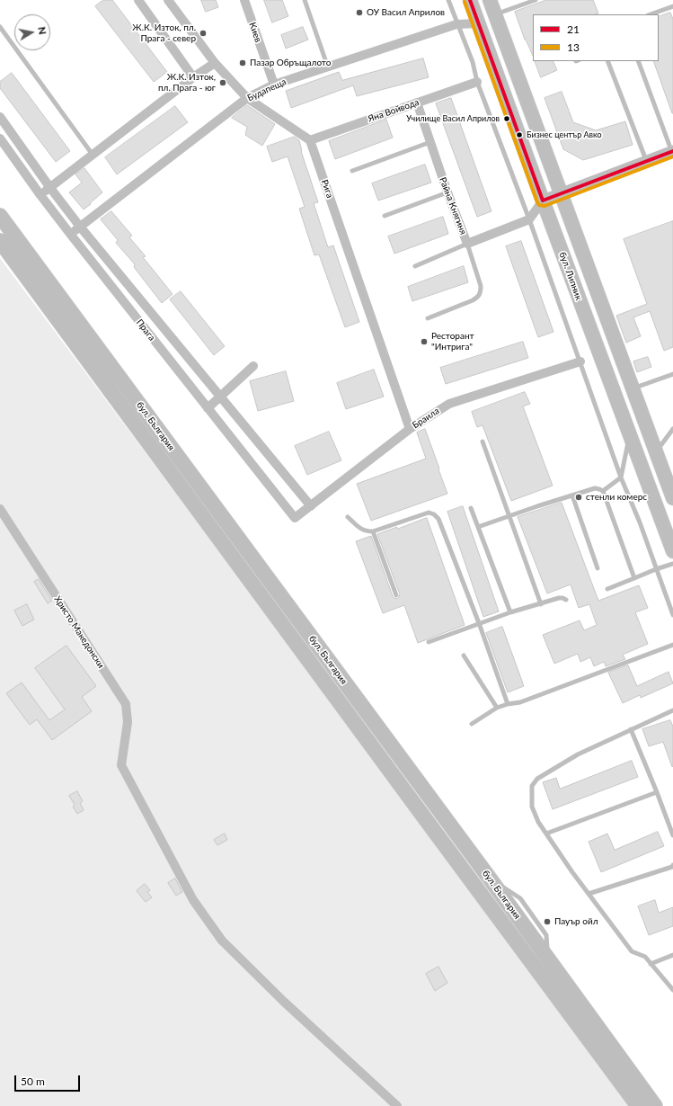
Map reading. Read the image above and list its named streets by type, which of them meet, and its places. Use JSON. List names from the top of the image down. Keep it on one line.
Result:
{"streets":{"highway":["бул. България"],"main road":["бул. Липник"],"street":["Киев","Будапеща","Яна Войвода","Рига","Райна Княгиня","Прага","Браила","Христо Македонски"]},"crossings":[["Киев","Будапеща"],["Будапеща","бул. Липник"],["Будапеща","Прага"],["Яна Войвода","Рига"],["Яна Войвода","Райна Княгиня"],["Рига","Браила"],["Прага","Браила"]],"places":["ОУ Васил Априлов","Ж.К. Изток, пл. Прага - север","Пазар Обръщалото","Ж.К. Изток, пл. Прага - юг","Училище Васил Априлов","Бизнес център Авко","Ресторант \"Интрига\"","стенли комерс","Пауър ойл"],"lines":["transit line 21","transit line 13"],"legend":["21","13"],"scale_bar":"50 m","north":"right"}
